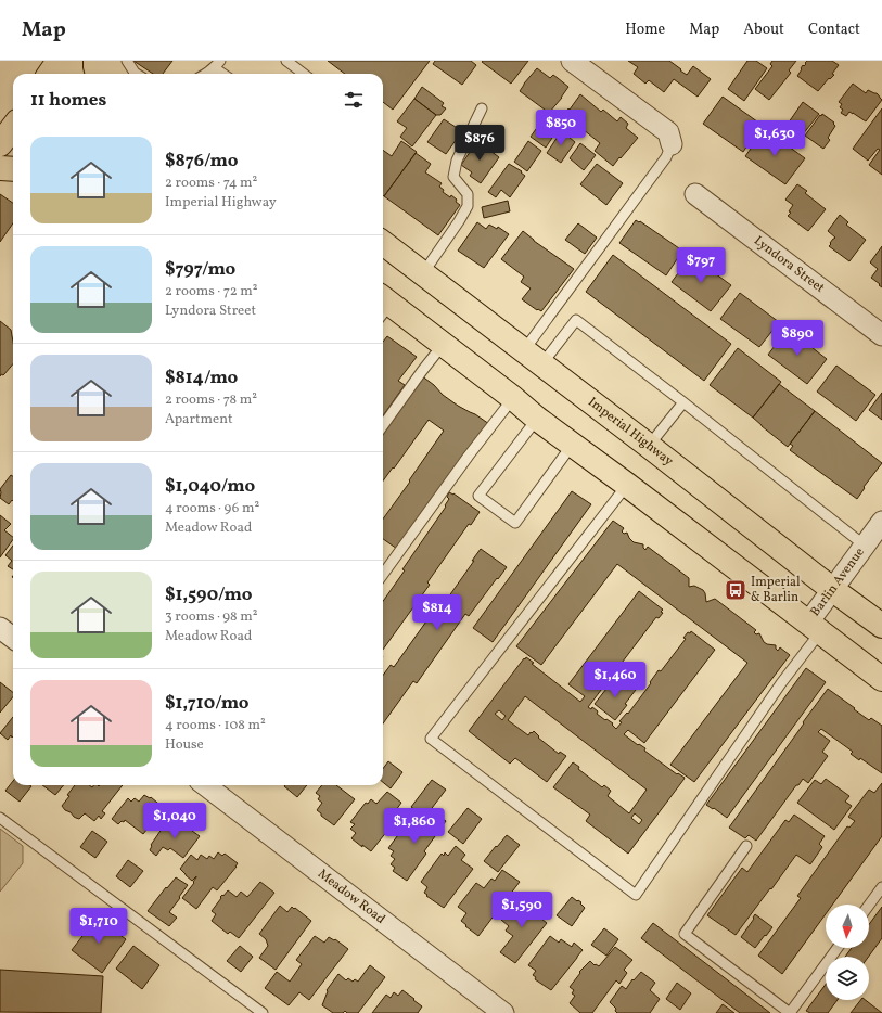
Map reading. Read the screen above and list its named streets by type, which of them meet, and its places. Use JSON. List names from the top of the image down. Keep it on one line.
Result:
{"streets":{"main road":["Imperial Highway"],"street":["Lyndora Street","Barlin Avenue","Meadow Road"]},"crossings":[["Imperial Highway","Barlin Avenue"]],"places":{"bus stop":["Imperial & Barlin"]},"north":"bottom","page":{"header":"Map","nav":["Home","Map","About","Contact"],"heading":"11 homes","price":["$850","$1,630","$876","$797","$890","$814","$1,460","$1,040","$1,860","$1,590","$1,710"],"list":[{"name":"$876/mo","note":"2 rooms · 74 m² · Imperial Highway"},{"name":"$797/mo","note":"2 rooms · 72 m² · Lyndora Street"},{"name":"$814/mo","note":"2 rooms · 78 m² · Apartment"},{"name":"$1,040/mo","note":"4 rooms · 96 m² · Meadow Road"},{"name":"$1,590/mo","note":"3 rooms · 98 m² · Meadow Road"},{"name":"$1,710/mo","note":"4 rooms · 108 m² · House"}]}}
